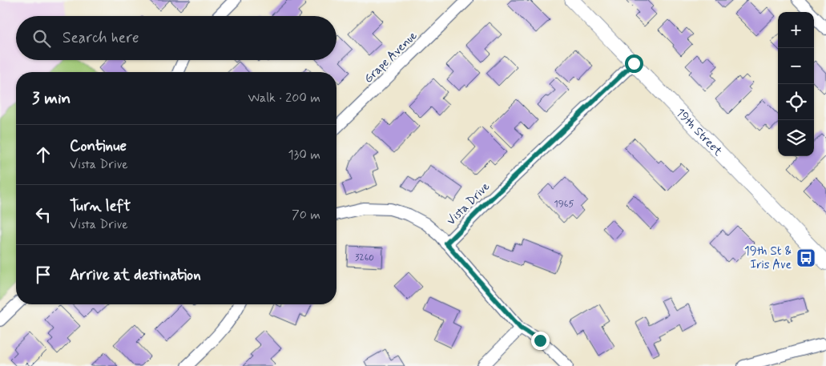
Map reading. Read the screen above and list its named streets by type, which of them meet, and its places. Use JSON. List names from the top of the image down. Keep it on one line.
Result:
{"streets":{"street":["Grape Avenue","19th Street","Vista Drive"]},"crossings":[["19th Street","Vista Drive"]],"places":{"bus stop":["19th St & Iris Ave"]},"house_numbers":["1965","3260"],"page":{"map_buttons":["+","−"],"search":"Search here","heading":["3 min","Walk · 200 m"],"list":[["Continue","Vista Drive","130 m"],["Turn left","Vista Drive","70 m"],"Arrive at destination"]}}
